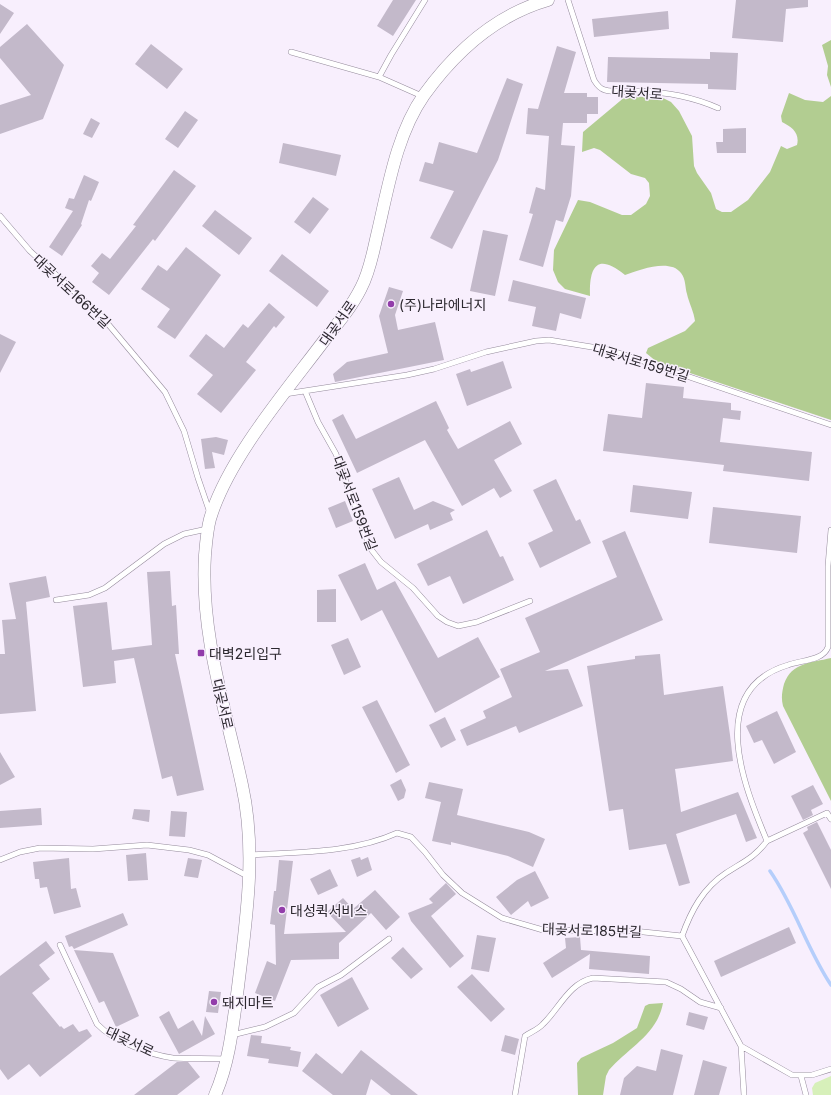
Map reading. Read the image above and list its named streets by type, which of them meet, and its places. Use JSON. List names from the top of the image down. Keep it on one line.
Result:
{"streets":{"street":["대곶서로"],"lane":["대곶서로166번길","대곶서로159번길","대곶서로185번길"]},"crossings":[["대곶서로","대곶서로166번길"],["대곶서로","대곶서로159번길"],["대곶서로","대곶서로185번길"]],"places":{"other":["(주)나라에너지","대성퀵서비스","돼지마트"],"transit":["대벽2리입구"]}}
